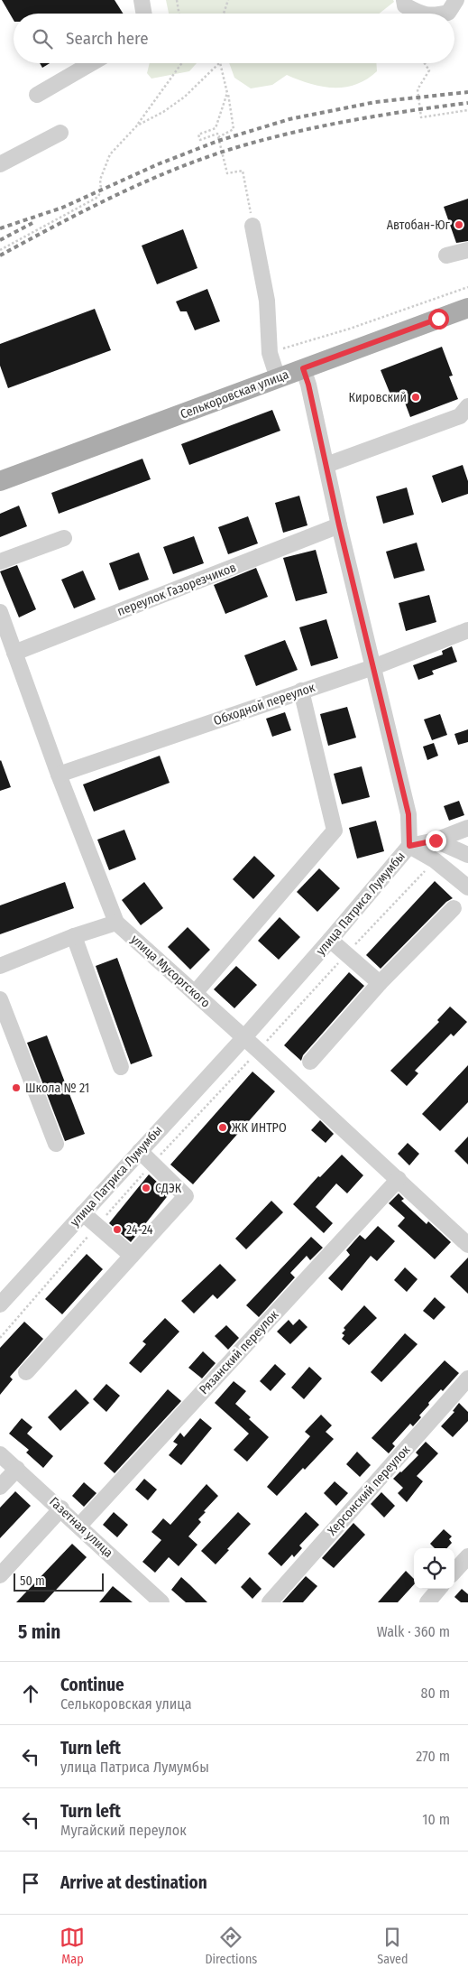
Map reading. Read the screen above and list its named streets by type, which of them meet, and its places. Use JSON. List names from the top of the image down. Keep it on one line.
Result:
{"streets":{"main road":["Селькоровская улица"],"street":["переулок Газорезчиков","Обходной переулок","улица Патриса Лумумбы","улица Мусоргского","Рязанский переулок","Херсонский переулок","Газетная улица"]},"crossings":[["Селькоровская улица","улица Патриса Лумумбы"],["переулок Газорезчиков","улица Патриса Лумумбы"],["переулок Газорезчиков","улица Мусоргского"],["Обходной переулок","улица Патриса Лумумбы"],["Обходной переулок","улица Мусоргского"],["улица Патриса Лумумбы","улица Мусоргского"],["улица Мусоргского","Рязанский переулок"],["Рязанский переулок","Газетная улица"]],"places":["Автобан-Юг","Кировский","Школа № 21","ЖК ИНТРО","СДЭК","24-24"],"scale_bar":"50 m","page":{"search":"Search here","scale":"50 m","heading":["5 min","Walk · 360 m"],"list":[["Continue","Селькоровская улица","80 m"],["Turn left","улица Патриса Лумумбы","270 m"],["Turn left","Мугайский переулок","10 m"],"Arrive at destination"],"nav":["Map","Directions","Saved"]}}
